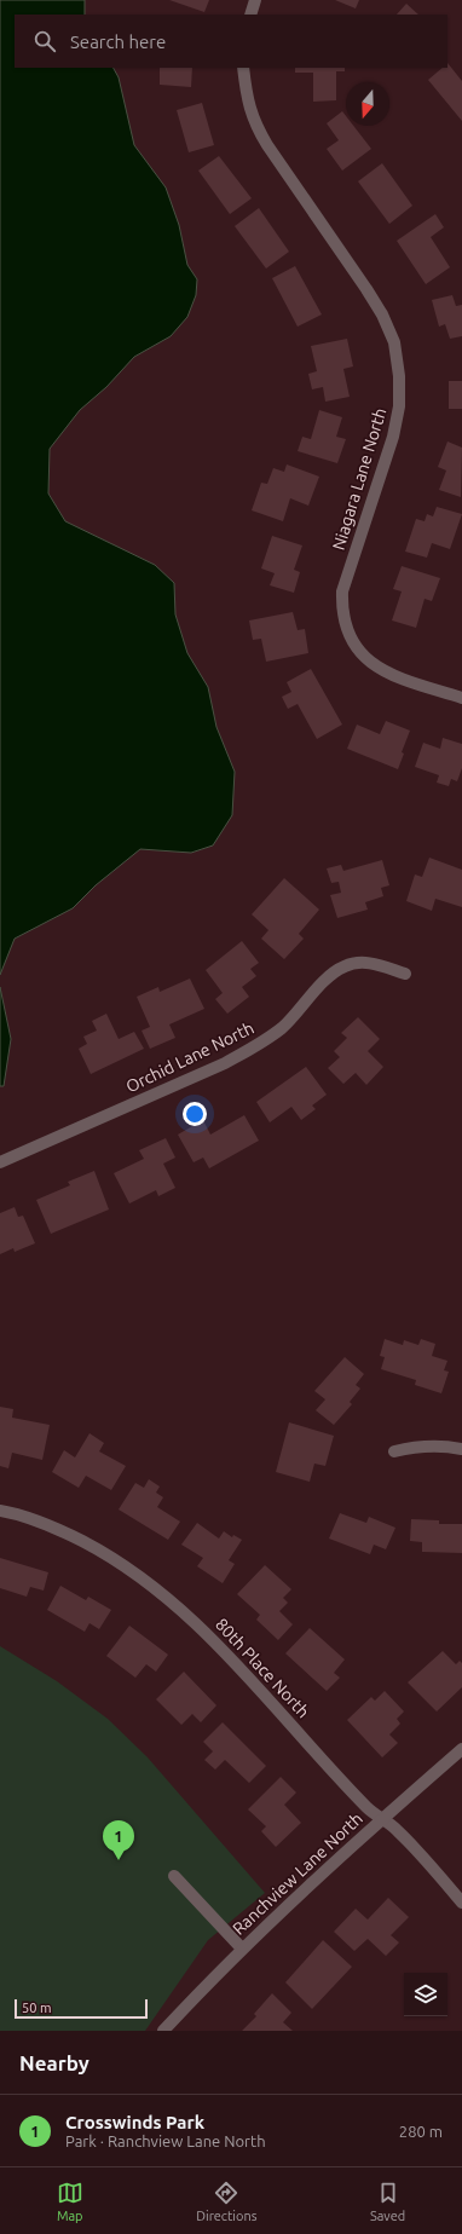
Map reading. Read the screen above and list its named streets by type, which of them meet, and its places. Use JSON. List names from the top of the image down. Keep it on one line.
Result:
{"streets":{"street":["Niagara Lane North","Orchid Lane North","80th Place North","Ranchview Lane North"]},"crossings":[["80th Place North","Ranchview Lane North"]],"scale_bar":"50 m","north":"bottom","page":{"search":"Search here","pins":"1","scale":"50 m","heading":"Nearby","list":[{"mark":"1","name":"Crosswinds Park","note":"Park · Ranchview Lane North","value":"280 m"}],"nav":["Map","Directions","Saved"]}}
